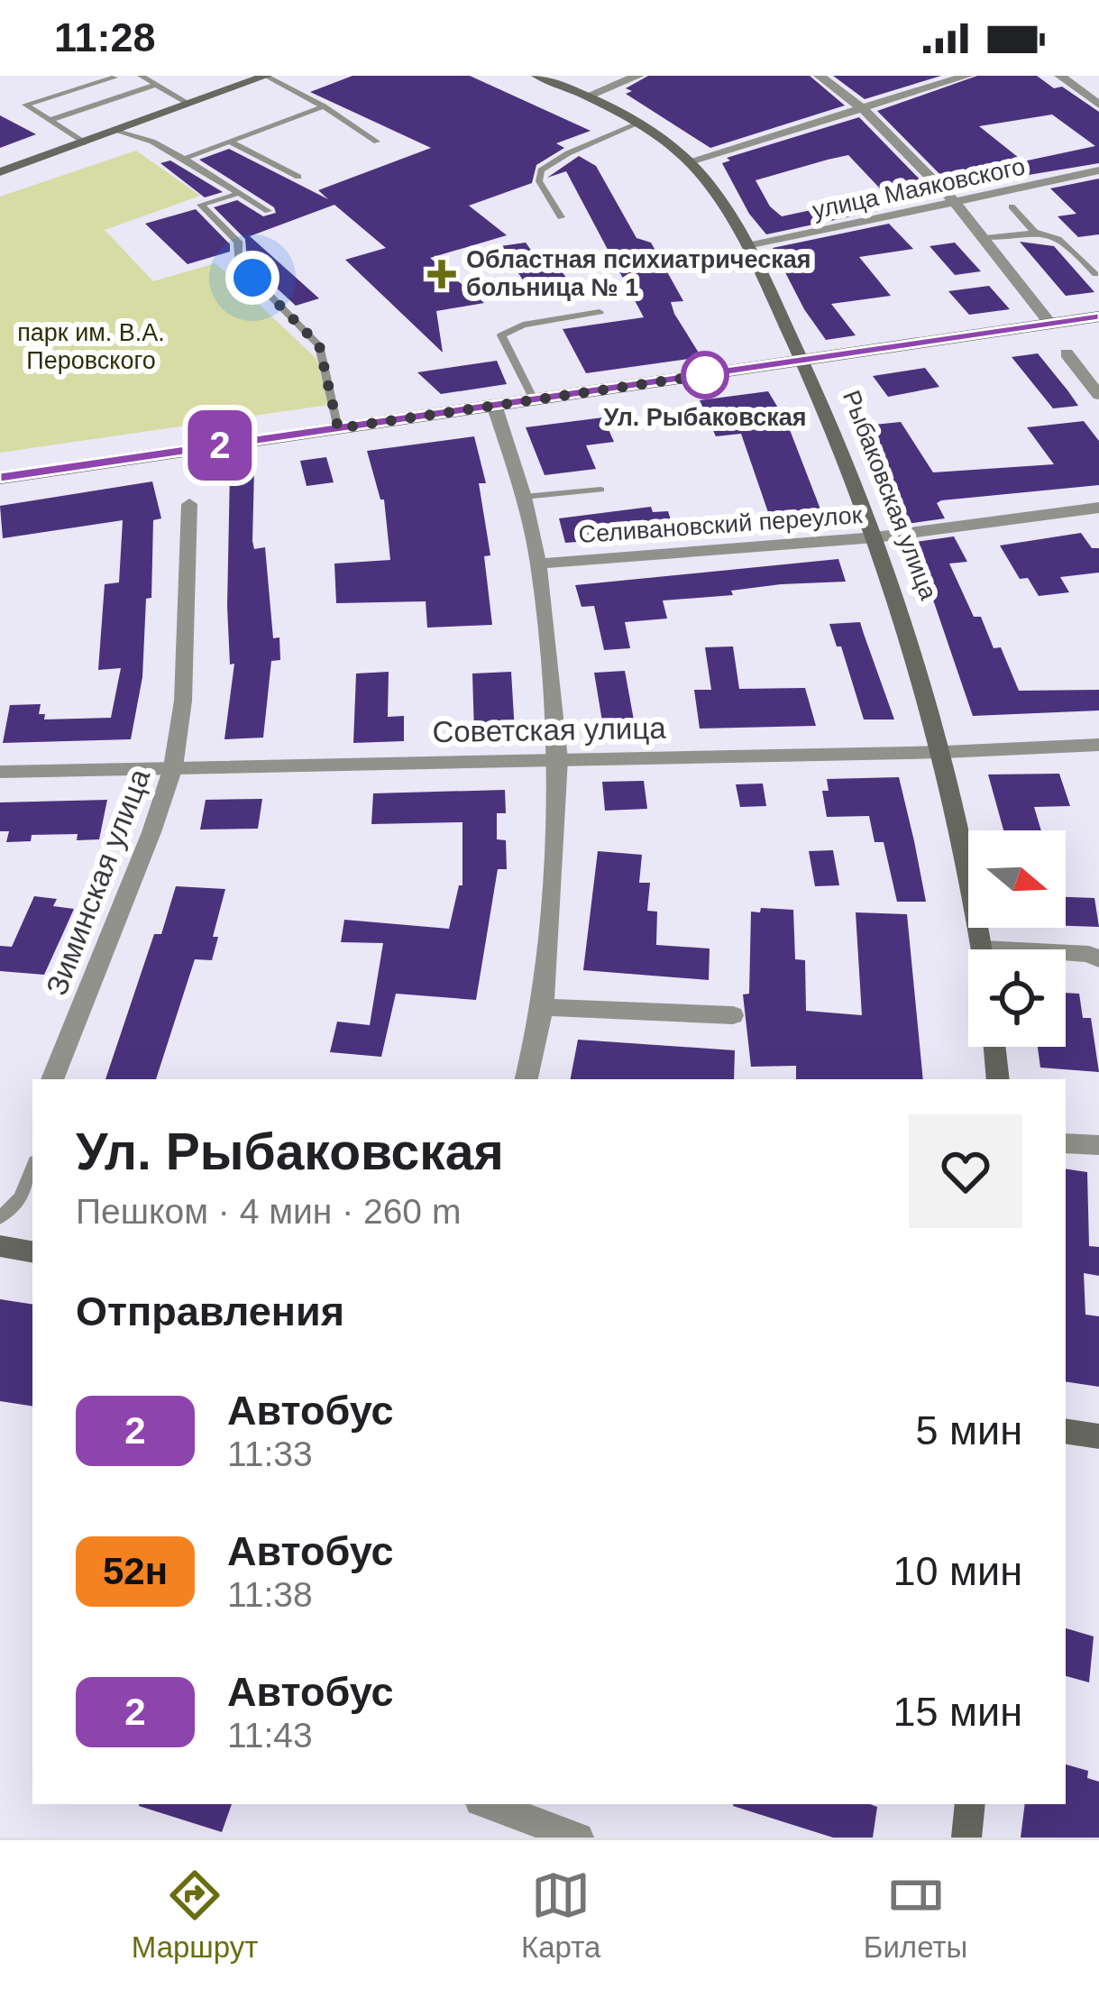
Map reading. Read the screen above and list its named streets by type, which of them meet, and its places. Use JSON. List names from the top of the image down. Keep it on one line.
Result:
{"streets":{"main road":["Рыбаковская улица"],"street":["улица Маяковского","Селивановский переулок","Советская улица","Зиминская улица"]},"crossings":[["улица Маяковского","Рыбаковская улица"],["Рыбаковская улица","Селивановский переулок"],["Рыбаковская улица","Советская улица"],["Советская улица","Зиминская улица"]],"parks":["парк им. В.А. Перовского"],"places":{"health":["Областная психиатрическая больница № 1"],"other":["Ул. Рыбаковская"]},"lines":["bus line 2"],"north":"right","page":{"status":"11:28","on_map":"2","heading":[["Ул. Рыбаковская","Пешком · 4 мин · 260 m"],"Отправления"],"list":[{"mark":"2","name":"Автобус","note":"11:33","value":"5 мин"},{"mark":"52н","name":"Автобус","note":"11:38","value":"10 мин"},{"mark":"2","name":"Автобус","note":"11:43","value":"15 мин"}],"tabs":["Маршрут","Карта","Билеты"]}}
